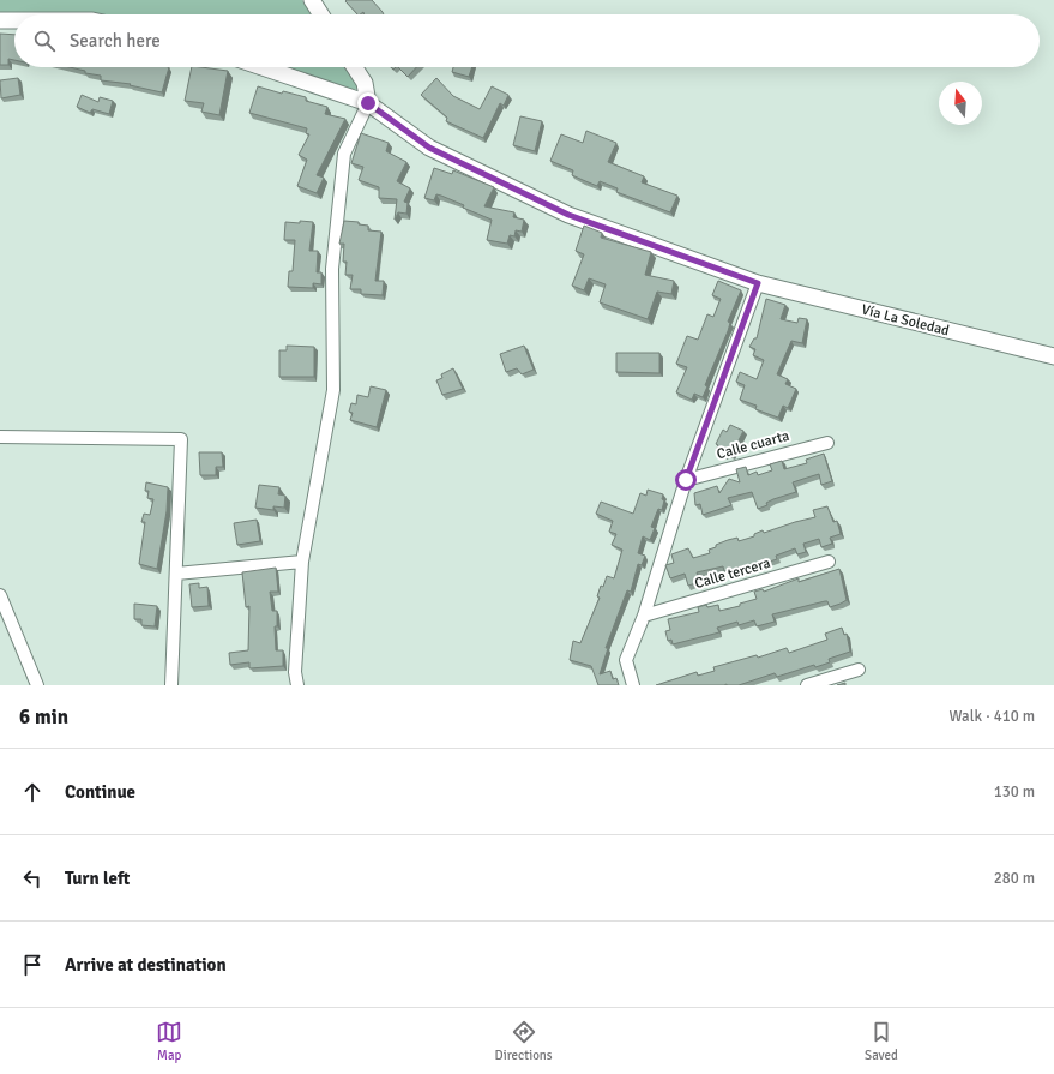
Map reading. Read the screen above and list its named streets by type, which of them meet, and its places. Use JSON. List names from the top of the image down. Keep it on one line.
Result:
{"streets":{"street":["Vía La Soledad","Calle cuarta","Calle tercera"]},"north":"top","page":{"search":"Search here","heading":["6 min","Walk · 410 m"],"list":[["Continue","130 m"],["Turn left","280 m"],"Arrive at destination"],"nav":["Map","Directions","Saved"]}}
